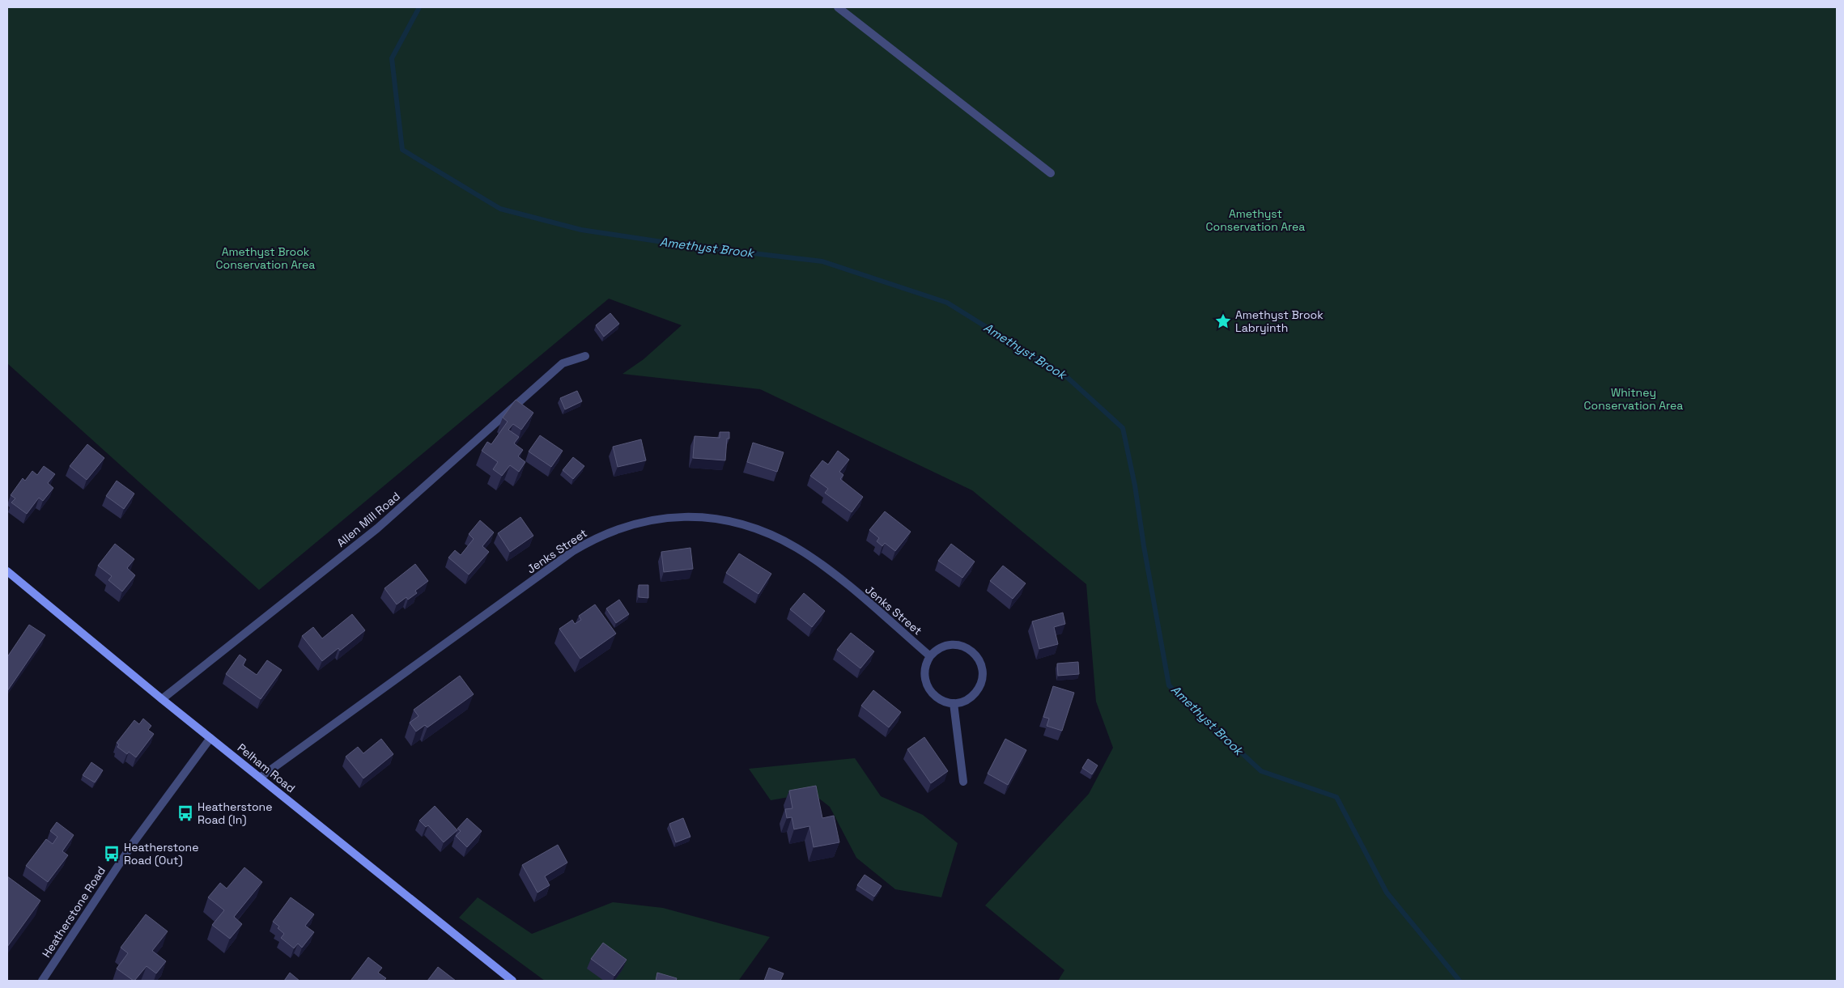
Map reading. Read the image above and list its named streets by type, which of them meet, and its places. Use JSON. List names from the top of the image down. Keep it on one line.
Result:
{"streets":{"main road":["Pelham Road"],"street":["Allen Mill Road","Jenks Street","Heatherstone Road"]},"crossings":[["Allen Mill Road","Pelham Road"],["Jenks Street","Pelham Road"],["Pelham Road","Heatherstone Road"]],"water":["Amethyst Brook"],"parks":["Amethyst Conservation Area","Amethyst Brook Conservation Area","Whitney Conservation Area"],"places":{"place":["Amethyst Brook Labryinth"],"bus stop":["Heatherstone Road (In)","Heatherstone Road (Out)"]}}
